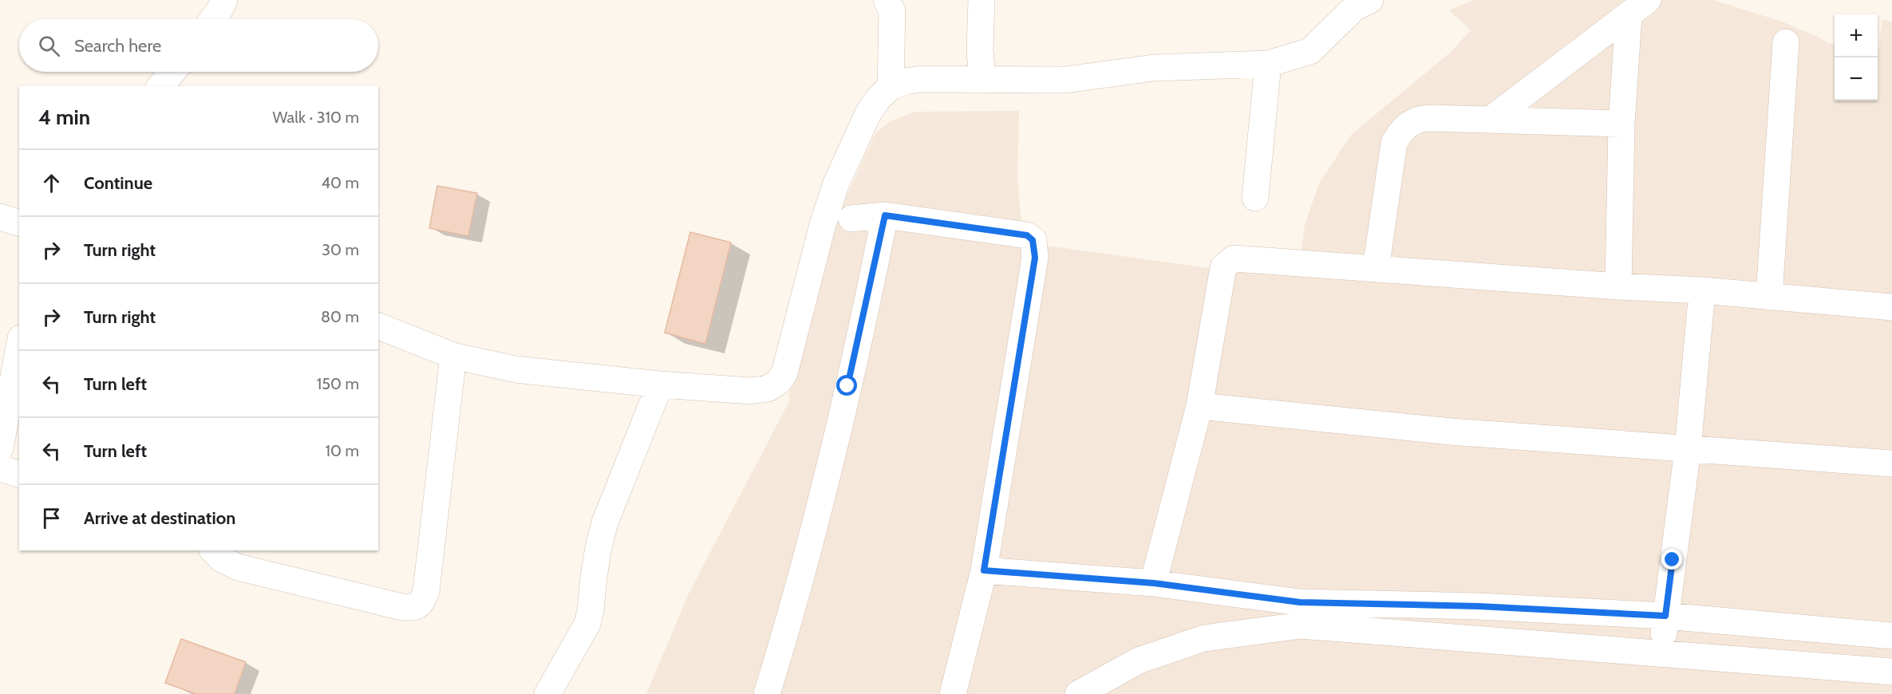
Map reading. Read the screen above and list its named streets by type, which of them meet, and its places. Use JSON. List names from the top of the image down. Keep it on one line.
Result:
{"page":{"map_buttons":["+","−"],"search":"Search here","heading":["4 min","Walk · 310 m"],"list":[["Continue","40 m"],["Turn right","30 m"],["Turn right","80 m"],["Turn left","150 m"],["Turn left","10 m"],"Arrive at destination"]}}
